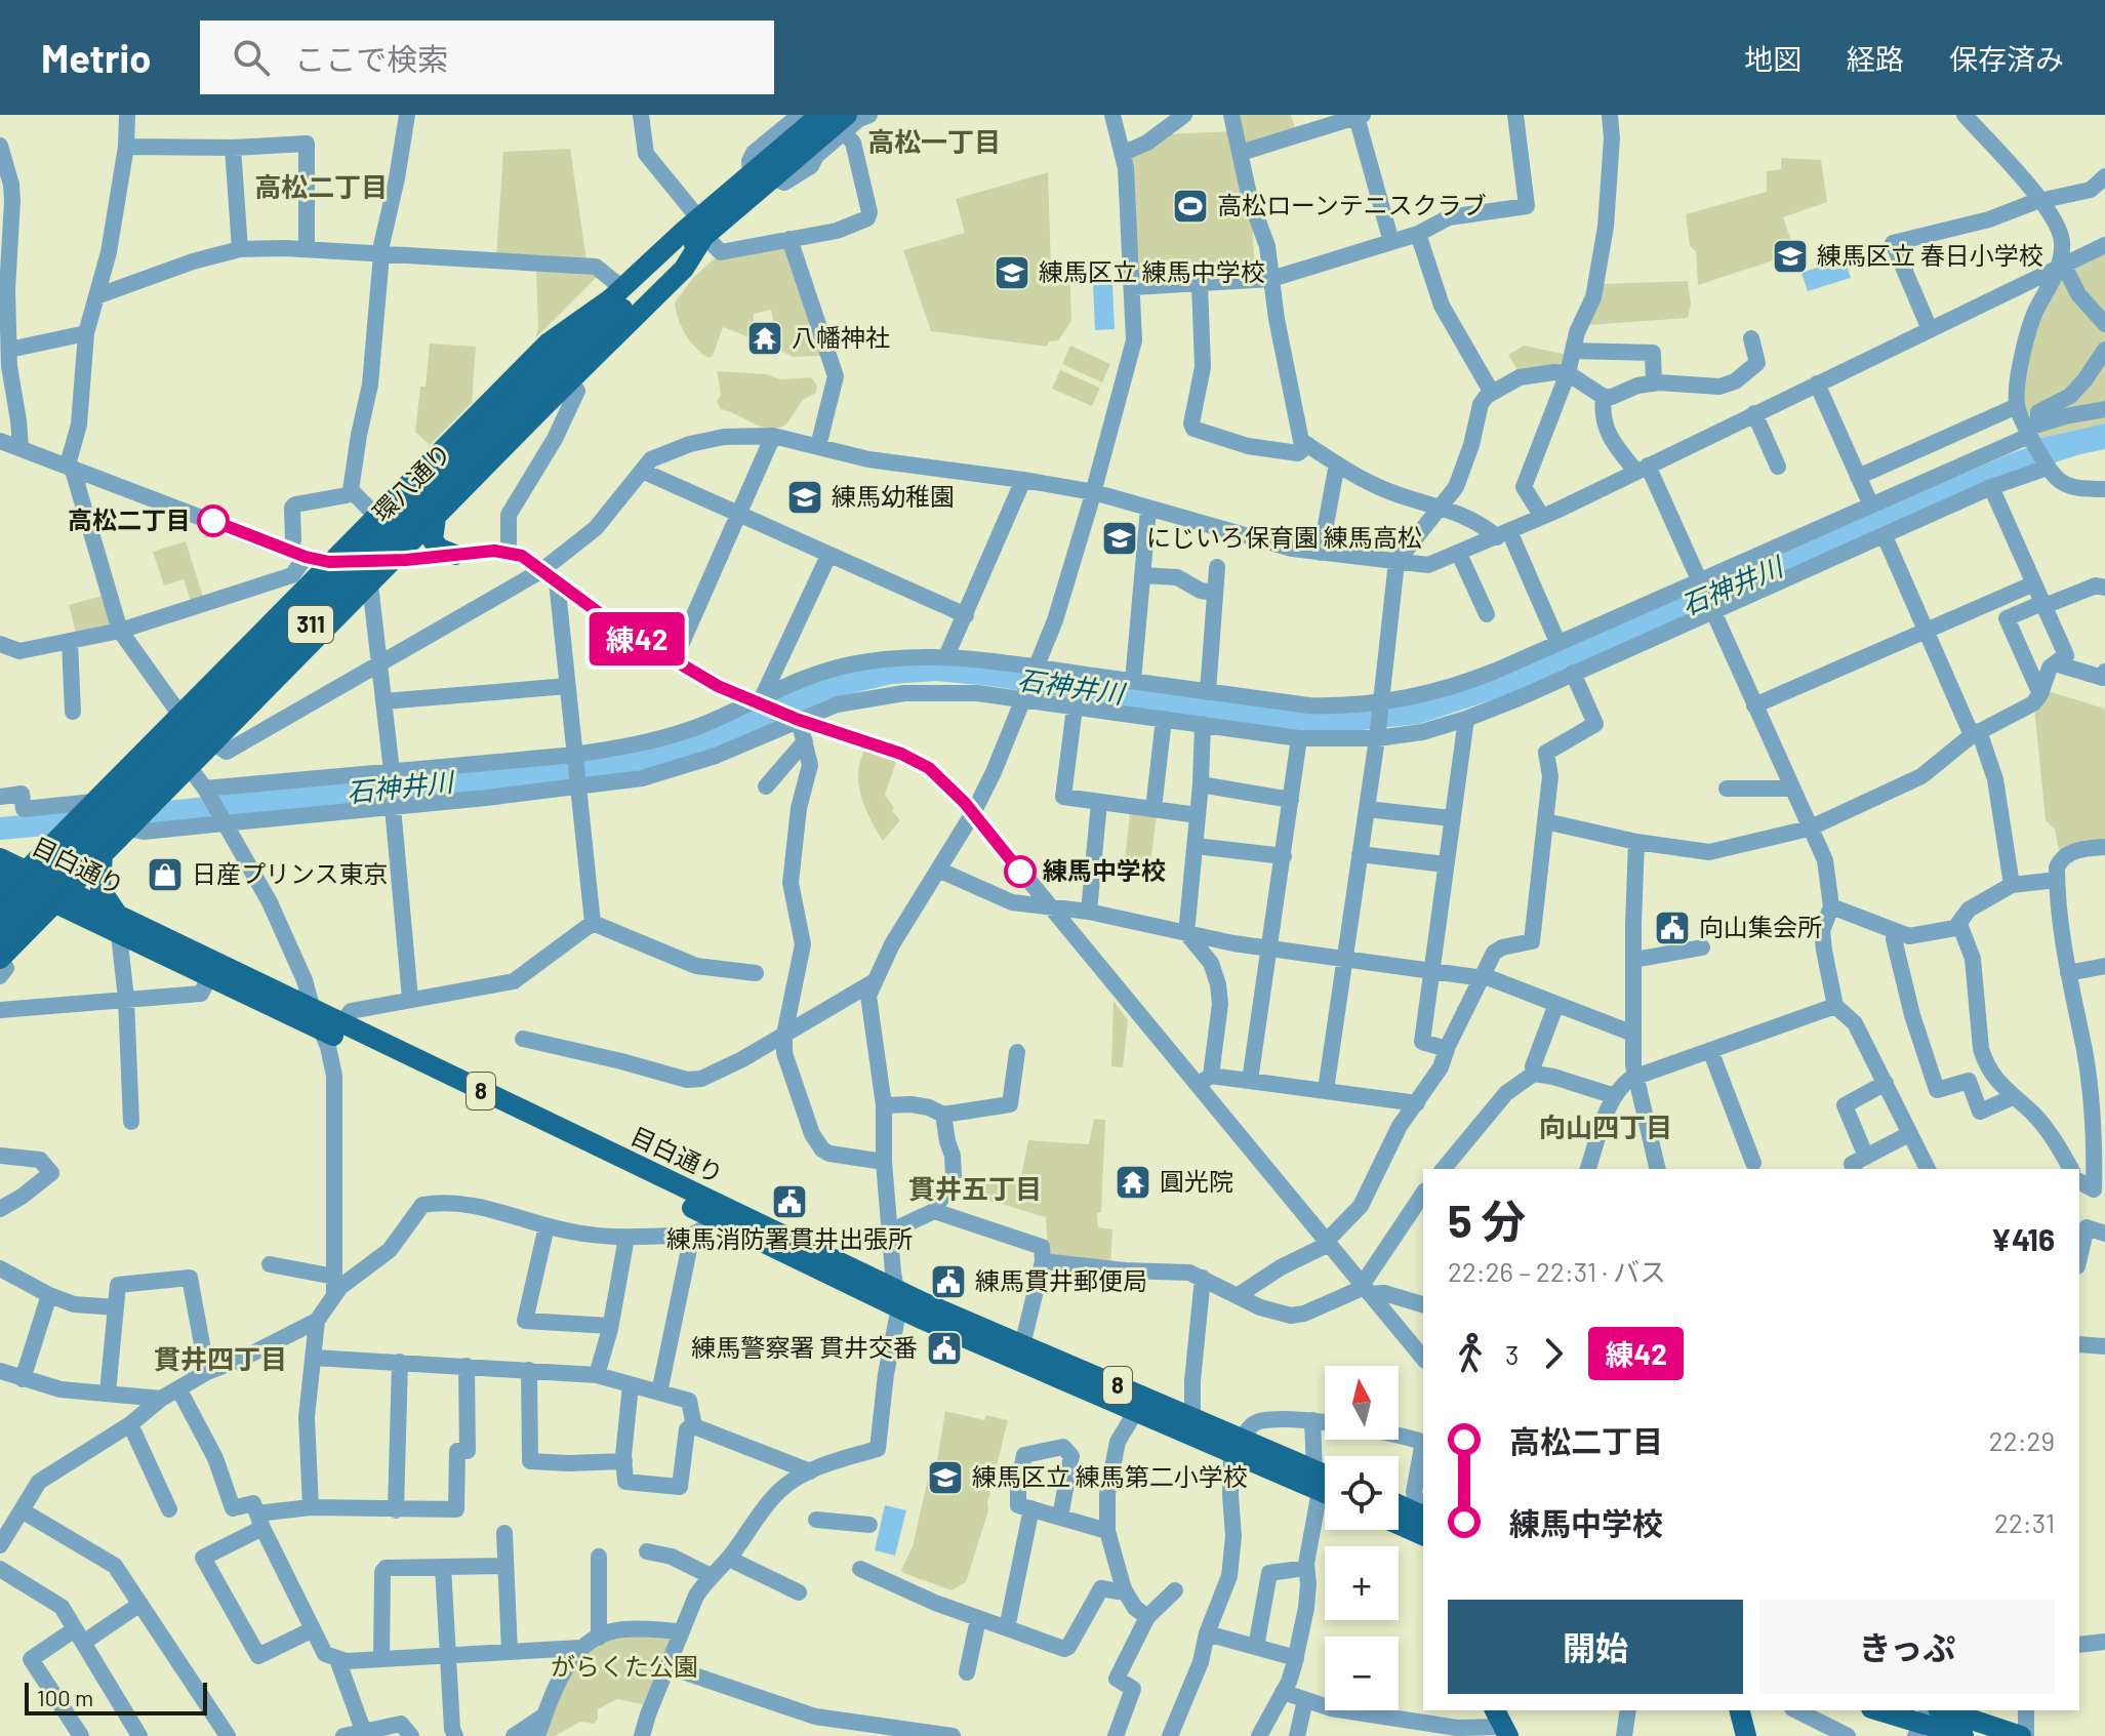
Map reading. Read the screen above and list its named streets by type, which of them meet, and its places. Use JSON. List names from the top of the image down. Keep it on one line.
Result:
{"streets":{"main road":["環八通り","311","目白通り","8"]},"crossings":[["環八通り","311"],["311","目白通り"]],"districts":["高松一丁目","高松二丁目","向山四丁目","貫井五丁目","貫井四丁目"],"water":["石神井川"],"parks":["がらくた公園"],"places":{"sports":["高松ローンテニスクラブ"],"school or university":["練馬区立 春日小学校","練馬区立 練馬中学校","練馬幼稚園","にじいろ保育園 練馬高松","練馬区立 練馬第二小学校"],"temple":["八幡神社","圓光院"],"other":["高松二丁目","練馬中学校"],"shop":["日産プリンス東京"],"public building":["向山集会所","練馬消防署貫井出張所","練馬貫井郵便局","練馬警察署 貫井交番"]},"lines":["bus line 練42"],"scale_bar":"100 m","north":"top","page":{"header":"Metrio","search":"ここで検索","nav":["地図","経路","保存済み"],"on_map":"練42","heading":["5 分","22:26 – 22:31 · バス","¥416"],"legs":["3","練42"],"map_buttons":["+","−"],"list":[{"name":"高松二丁目","value":"22:29"},{"name":"練馬中学校","value":"22:31"}],"buttons":["開始","きっぷ"],"scale":"100 m"}}
